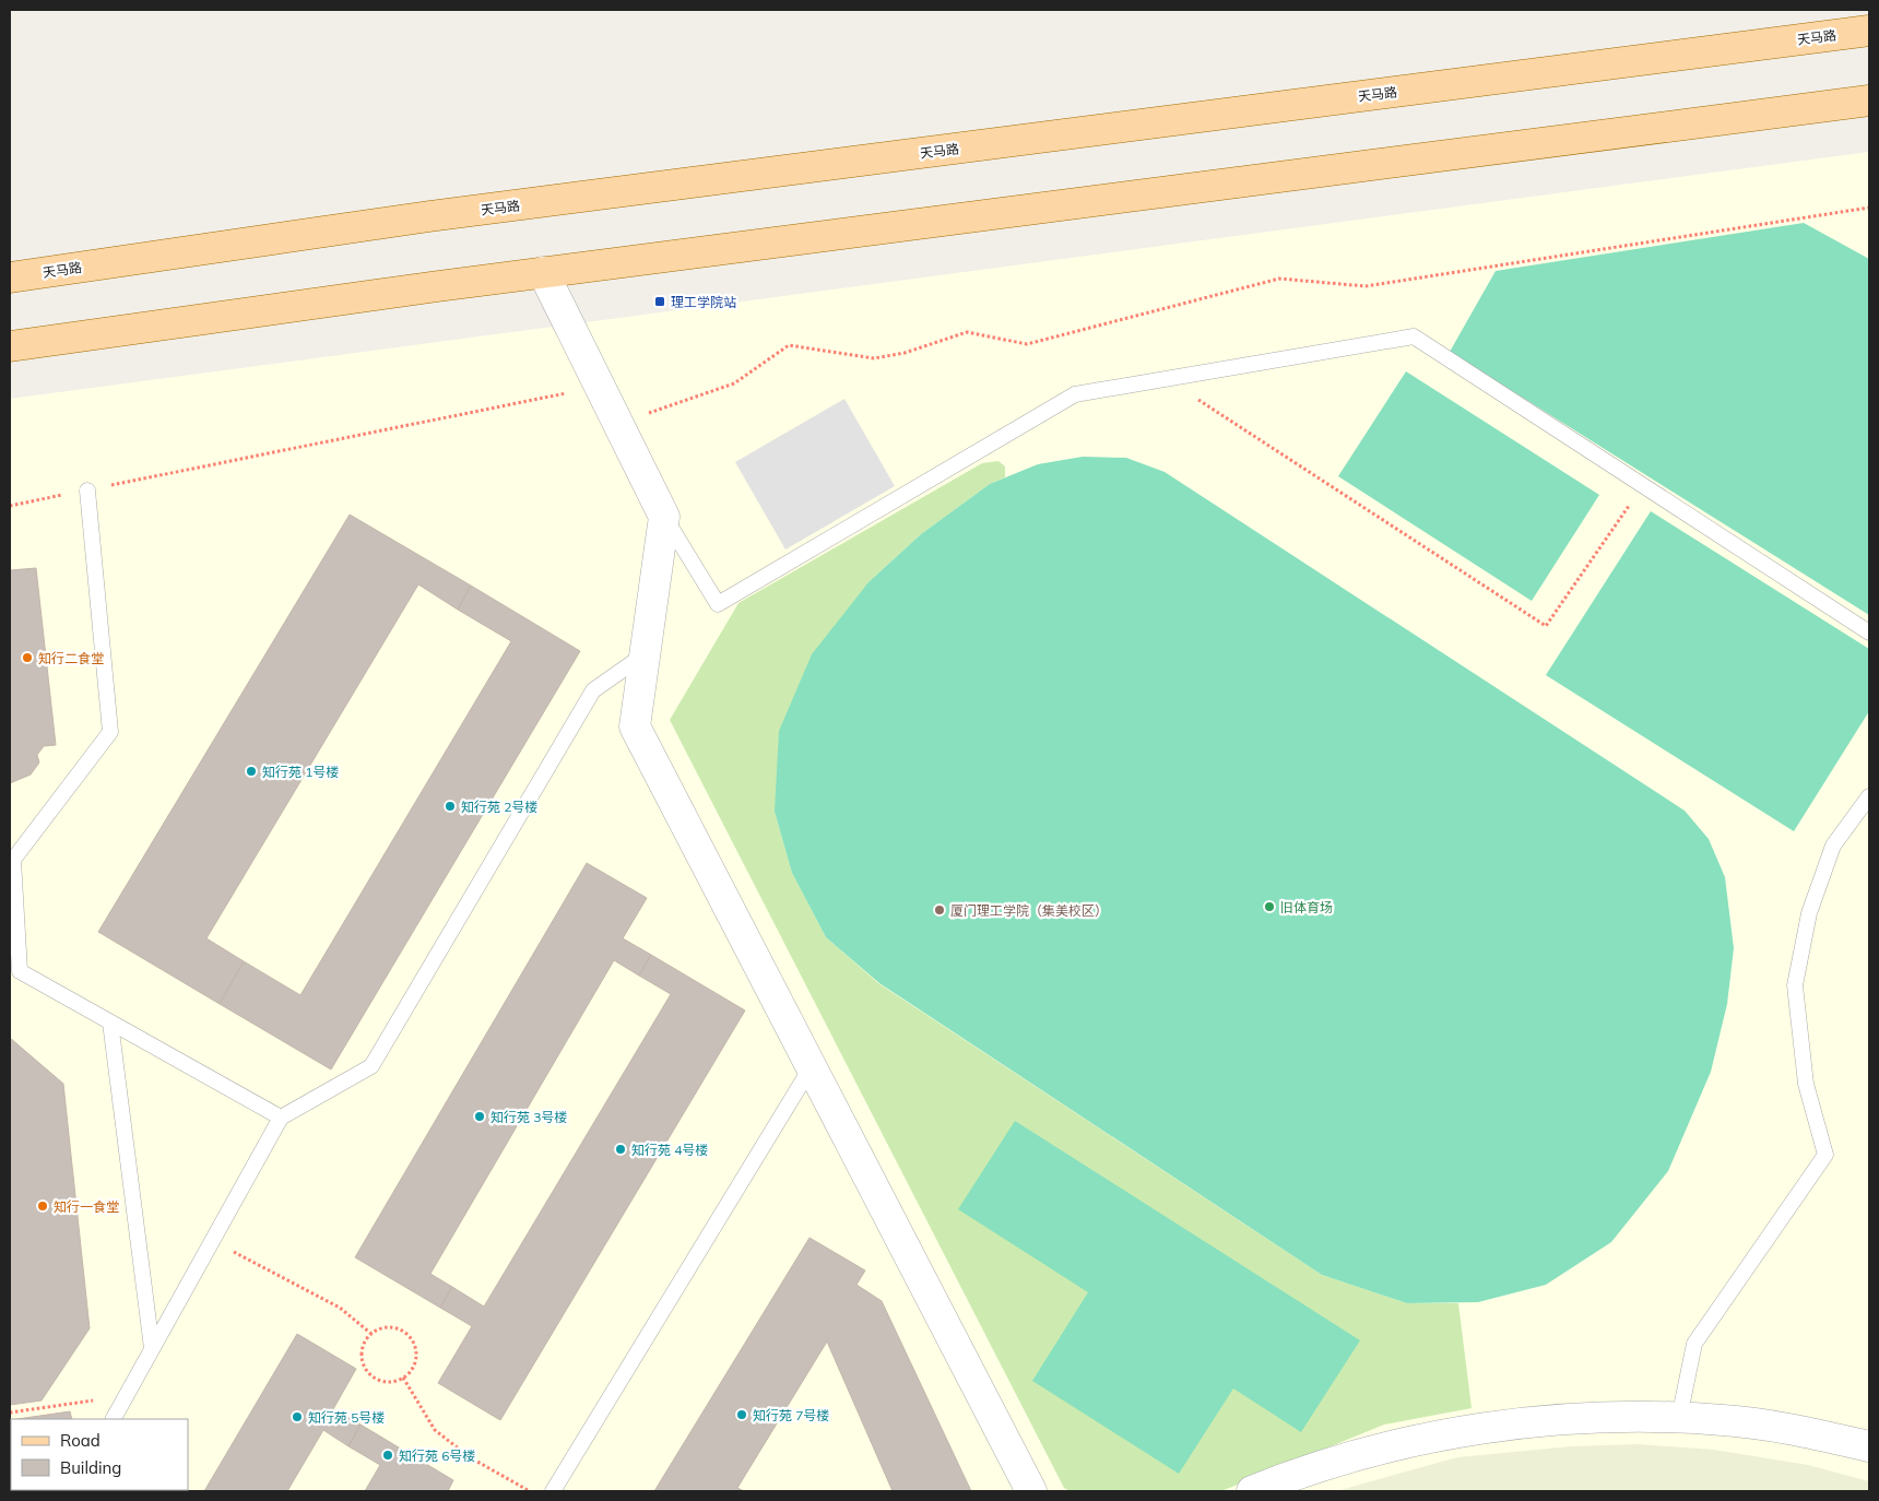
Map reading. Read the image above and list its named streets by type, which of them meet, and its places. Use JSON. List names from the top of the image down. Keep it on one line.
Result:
{"streets":{"main road":["天马路"]},"places":{"transit":["理工学院站"],"other":["知行二食堂","知行苑 1号楼","知行苑 2号楼","旧体育场","厦门理工学院（集美校区）","知行苑 3号楼","知行苑 4号楼","知行一食堂","知行苑 7号楼","知行苑 5号楼","知行苑 6号楼"]},"legend":["Road","Building"]}
